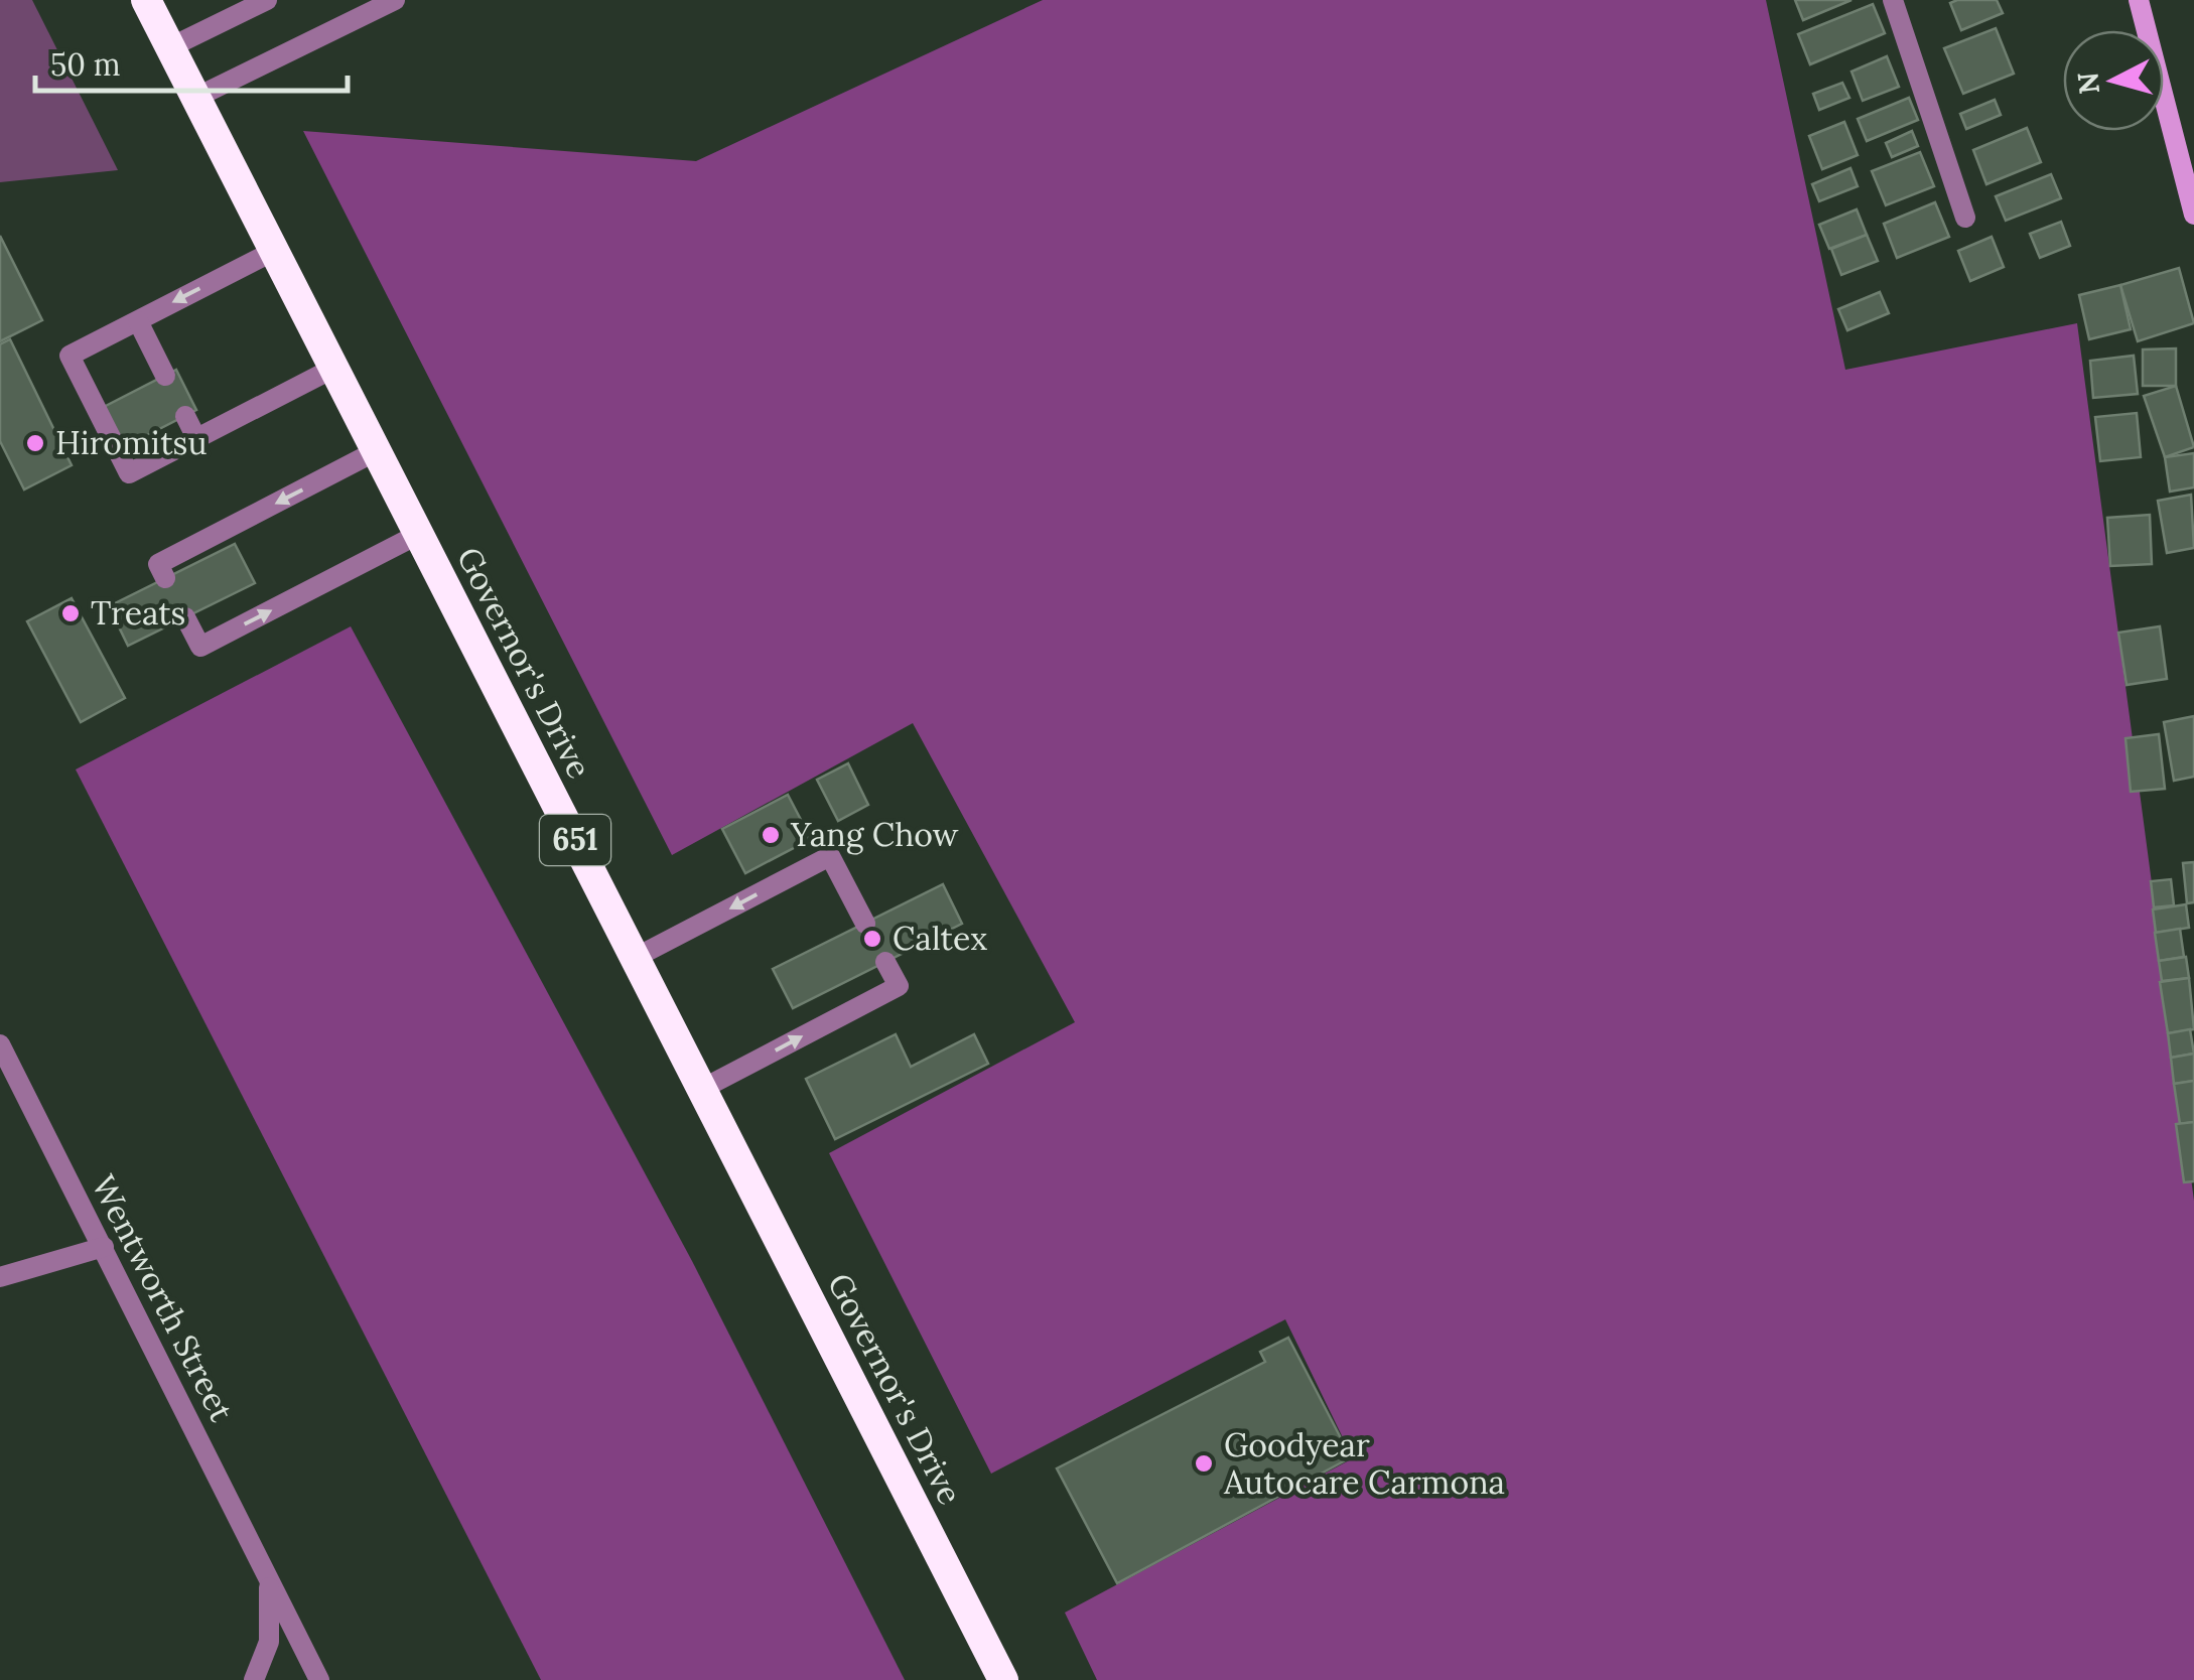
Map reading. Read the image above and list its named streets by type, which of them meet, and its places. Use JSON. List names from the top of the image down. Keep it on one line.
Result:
{"streets":{"highway":["Governor's Drive","651"],"street":["Wentworth Street"]},"places":["Hiromitsu","Treats","Yang Chow","Caltex","Goodyear Autocare Carmona"],"scale_bar":"50 m","north":"left"}
